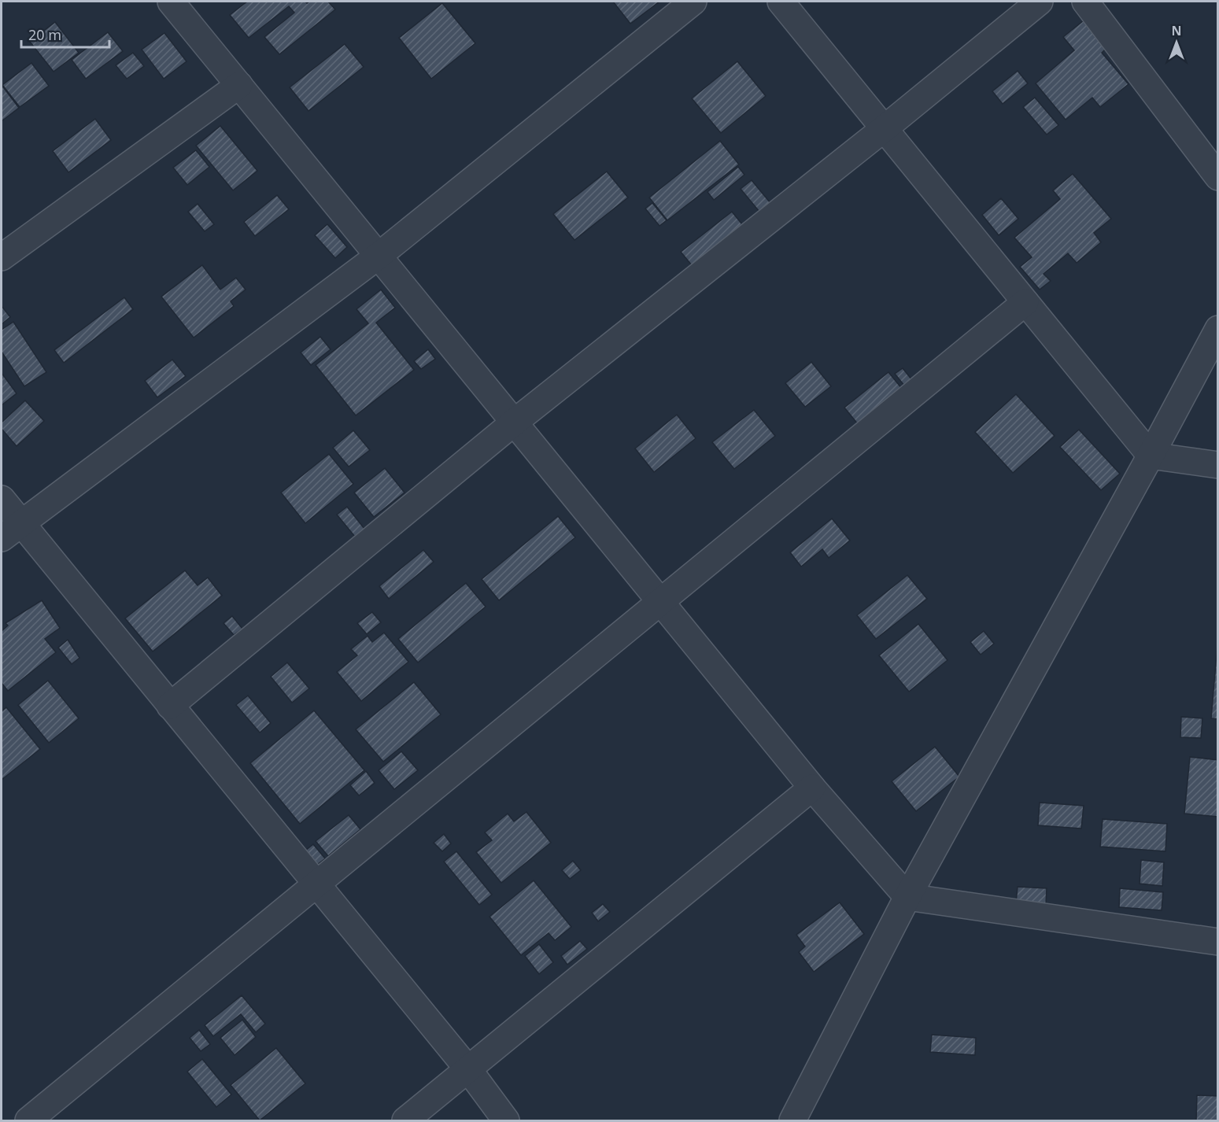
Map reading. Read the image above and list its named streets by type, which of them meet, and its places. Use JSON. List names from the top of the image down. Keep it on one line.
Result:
{"scale_bar":"20 m","north":"top"}
